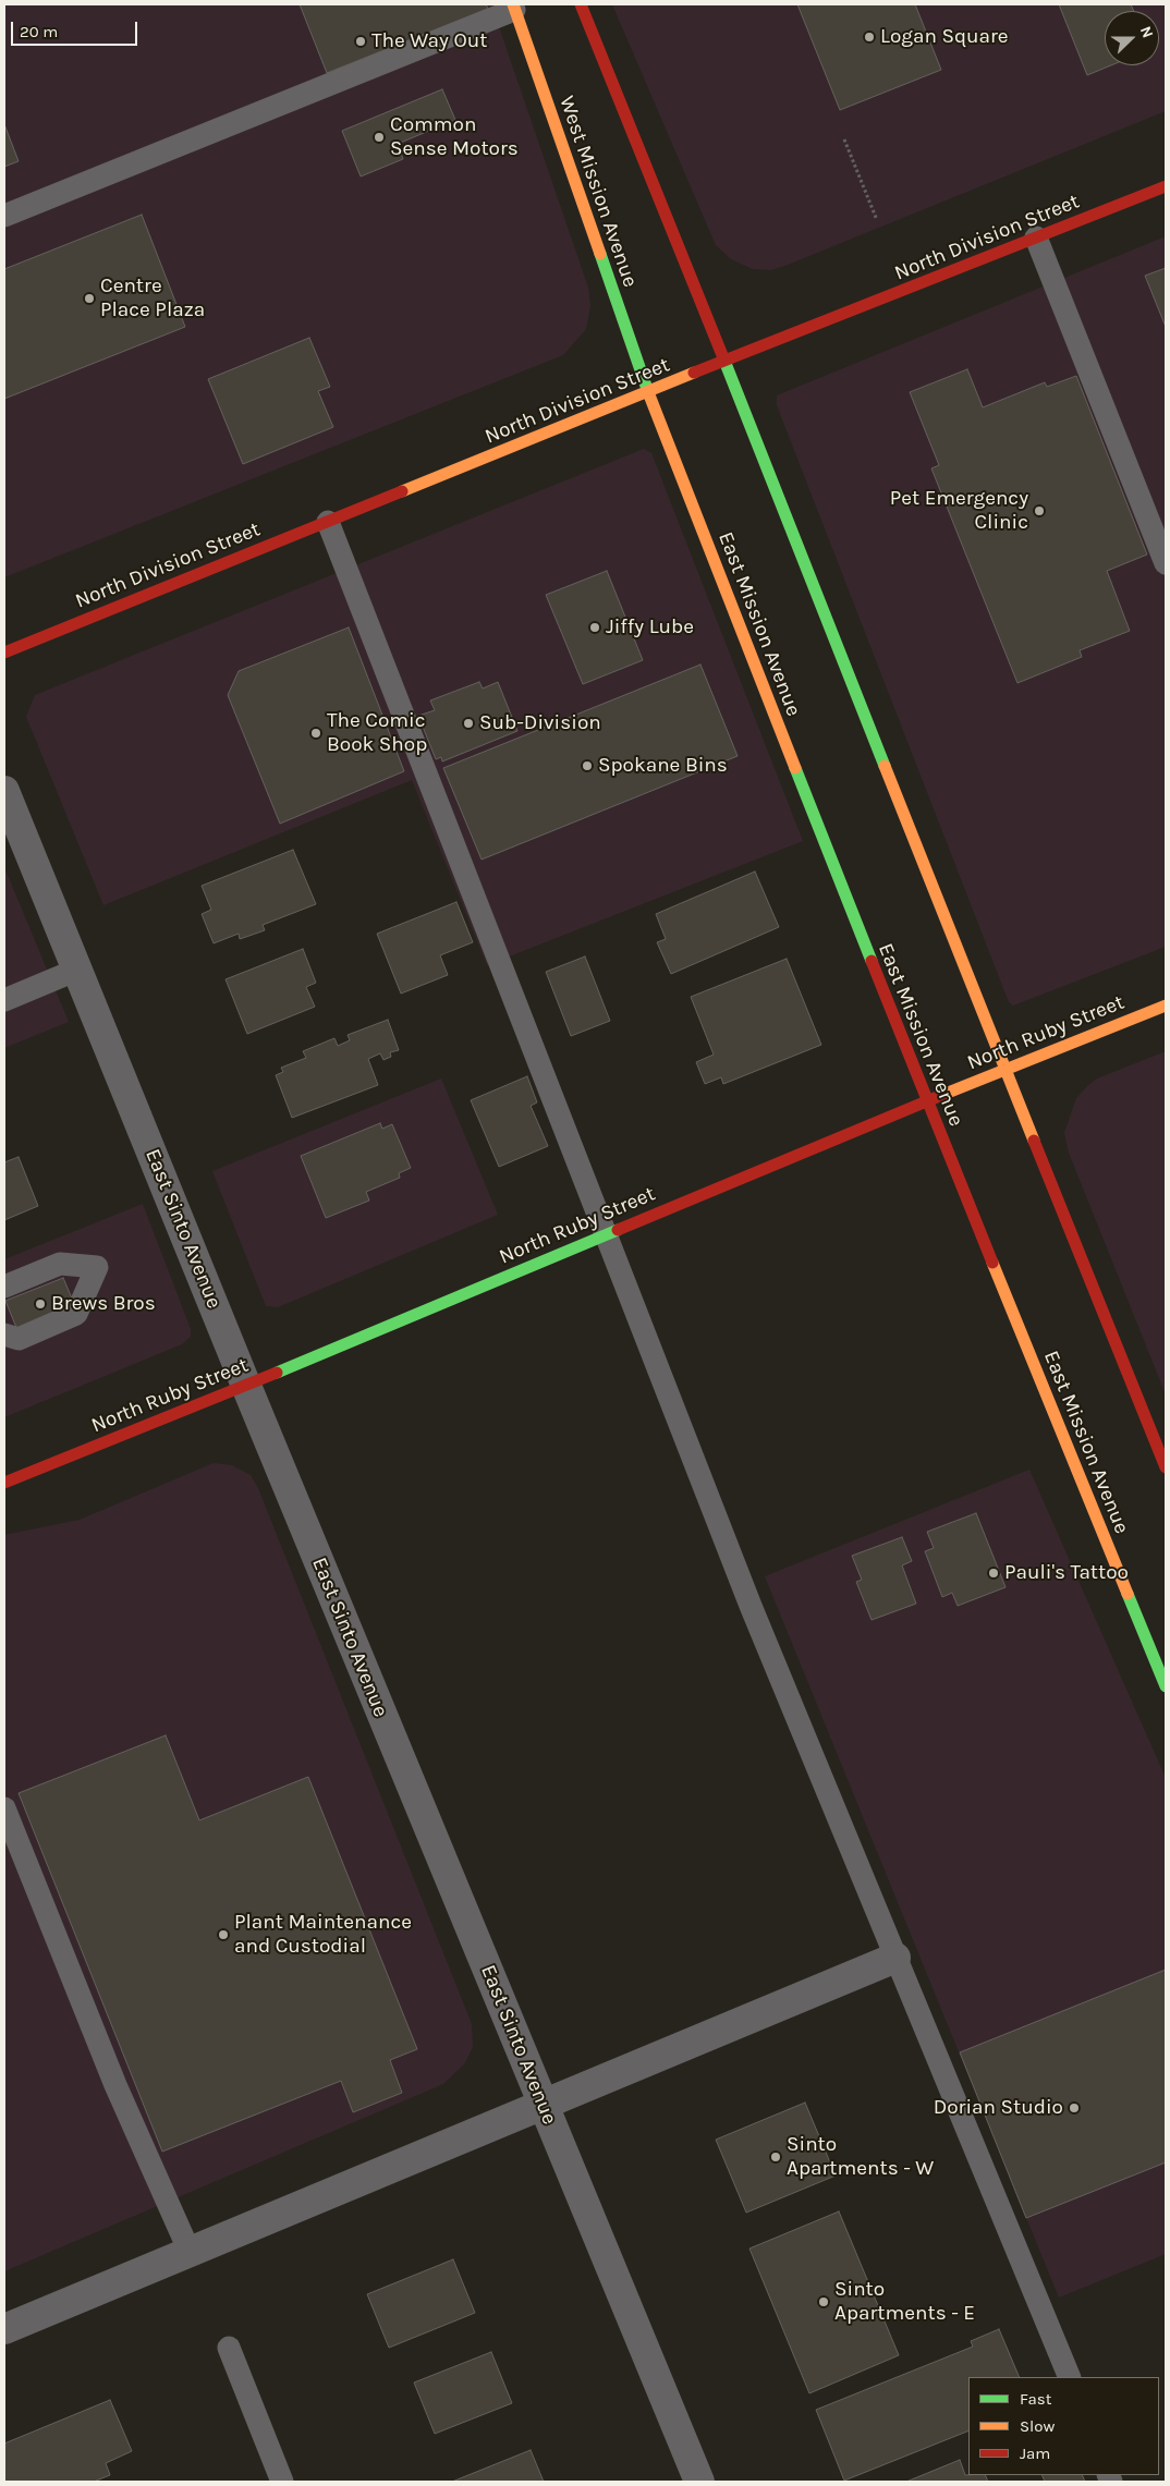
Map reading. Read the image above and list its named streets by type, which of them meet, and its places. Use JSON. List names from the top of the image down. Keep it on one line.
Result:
{"streets":{"main road":["West Mission Avenue","North Division Street","East Mission Avenue","North Ruby Street"],"street":["East Sinto Avenue"]},"crossings":[["West Mission Avenue","North Division Street"],["West Mission Avenue","East Mission Avenue"],["North Division Street","East Mission Avenue"],["East Mission Avenue","North Ruby Street"],["North Ruby Street","East Sinto Avenue"]],"places":["Logan Square","The Way Out","Common Sense Motors","Centre Place Plaza","Pet Emergency Clinic","Jiffy Lube","Sub-Division","The Comic Book Shop","Spokane Bins","Brews Bros","Pauli's Tattoo","Plant Maintenance and Custodial","Dorian Studio","Sinto Apartments - W","Sinto Apartments - E"],"legend":["Fast","Slow","Jam"],"scale_bar":"20 m","north":"right"}
